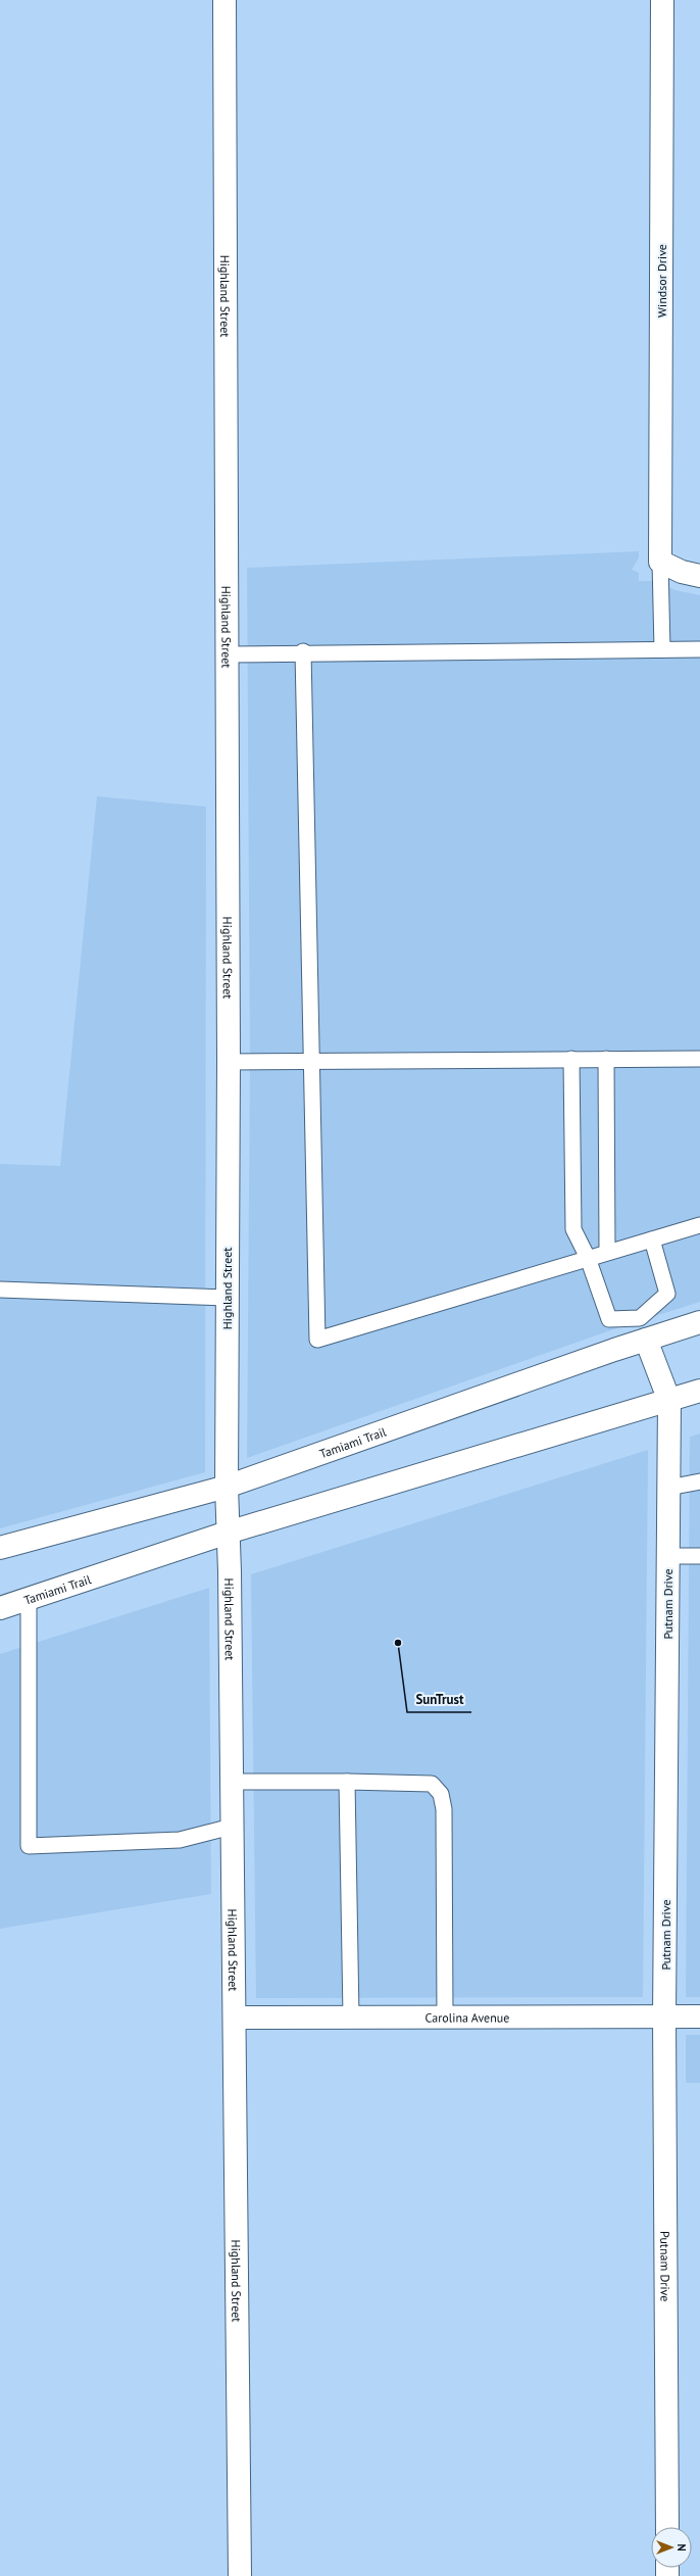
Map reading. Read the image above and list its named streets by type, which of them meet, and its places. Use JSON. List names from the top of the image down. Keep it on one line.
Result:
{"streets":{"street":["Windsor Drive","Highland Street","Tamiami Trail","Putnam Drive","Carolina Avenue"]},"crossings":[["Highland Street","Tamiami Trail"],["Highland Street","Carolina Avenue"],["Tamiami Trail","Putnam Drive"],["Putnam Drive","Carolina Avenue"]],"places":["SunTrust"],"north":"right"}
